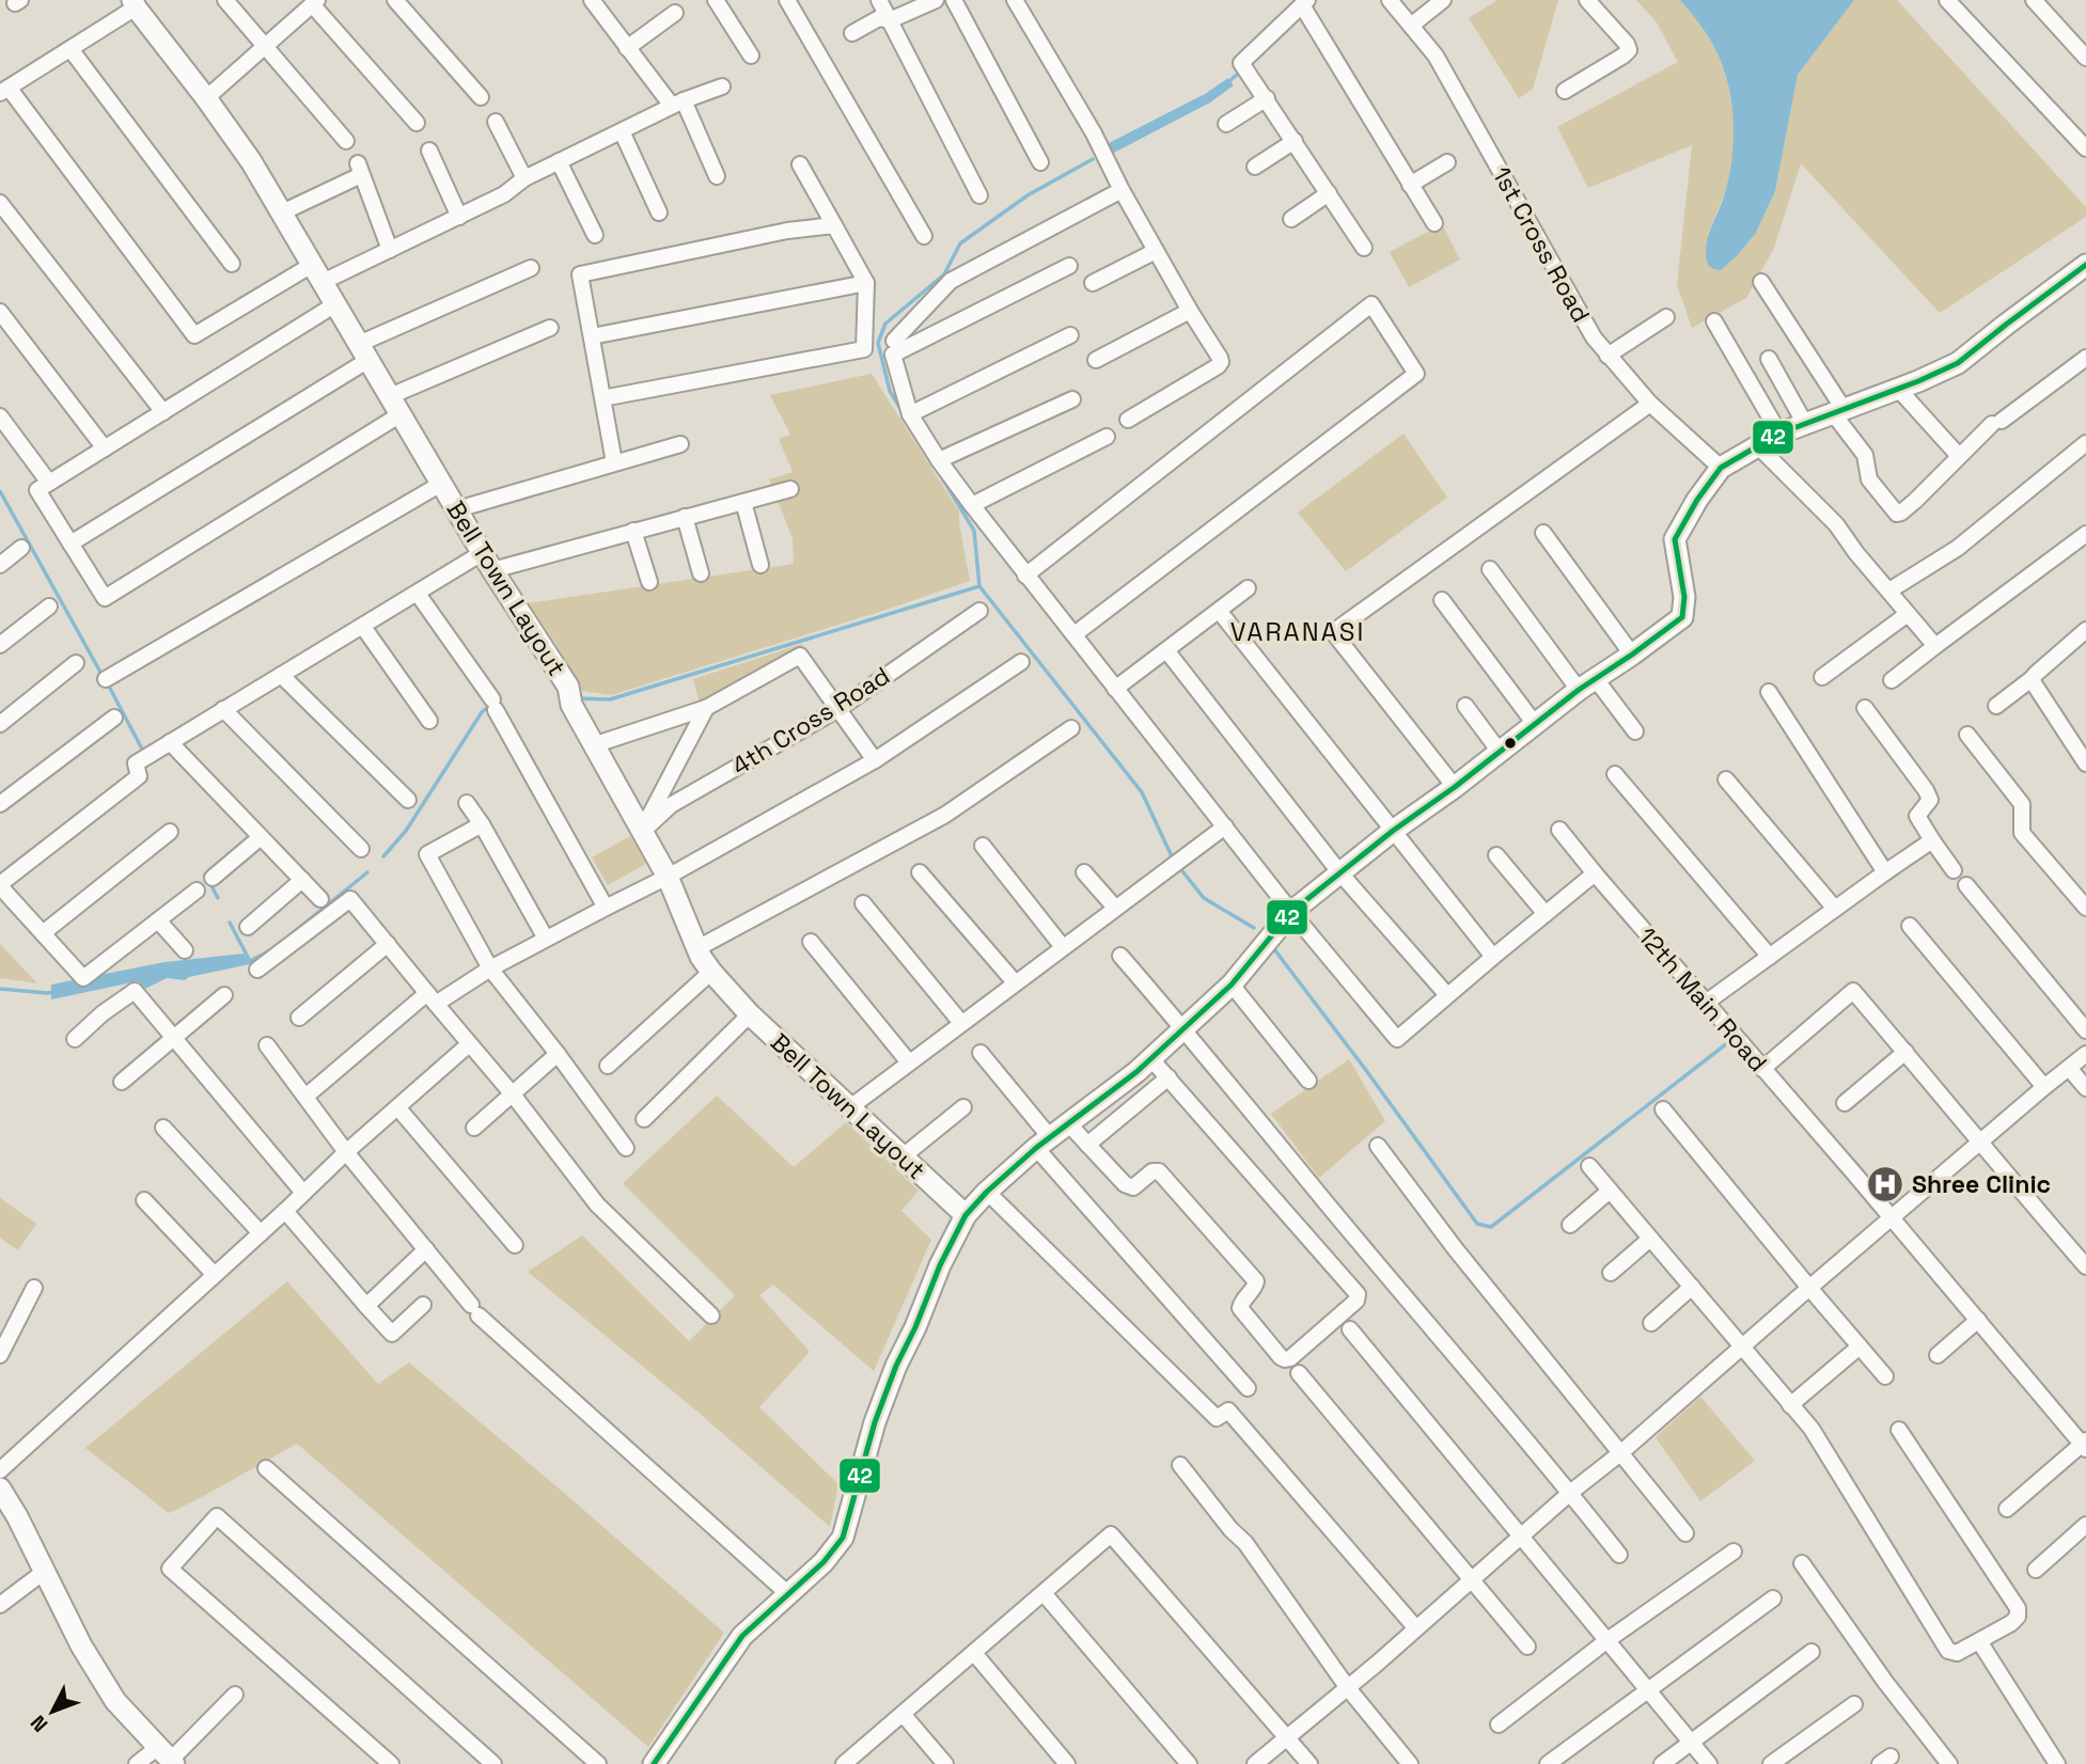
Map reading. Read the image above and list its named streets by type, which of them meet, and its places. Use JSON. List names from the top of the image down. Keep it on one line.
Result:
{"streets":{"street":["1st Cross Road","Bell Town Layout","4th Cross Road","12th Main Road"]},"crossings":[["Bell Town Layout","4th Cross Road"]],"districts":["VARANASI"],"places":{"hospital":["Shree Clinic"]},"lines":["transit line 42"],"north":"bottom left"}
